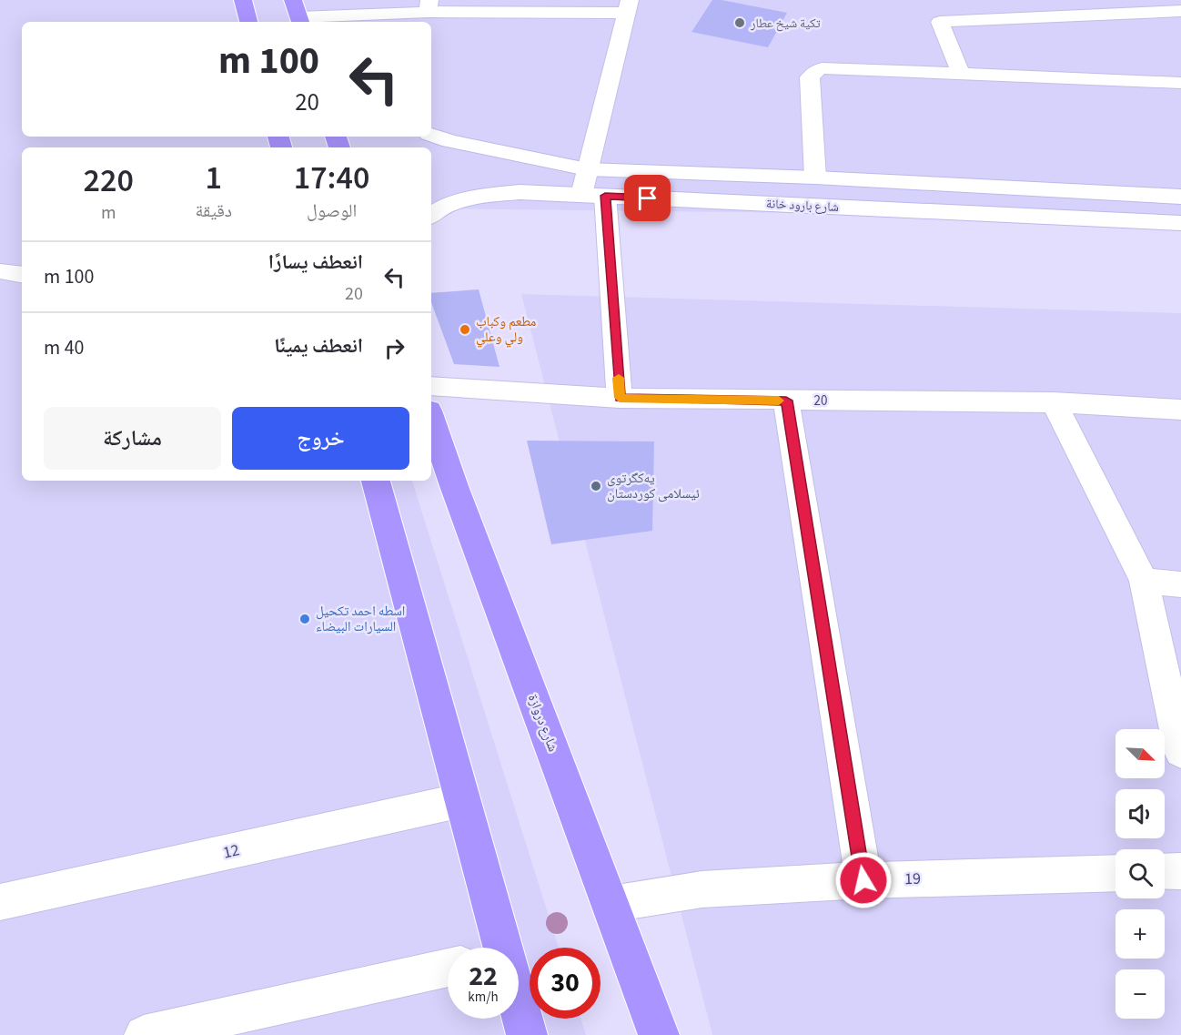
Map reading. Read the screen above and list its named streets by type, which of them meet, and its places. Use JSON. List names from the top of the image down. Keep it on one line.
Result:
{"streets":{"main road":["شارع بارود خانة","شارع دروازة"],"street":["20","12","19"]},"crossings":[["شارع دروازة","19"]],"places":["تكية شيخ عطار","مطعم وكباب ولي وعلي","یەکگرتوی ئیسلامی کوردستان","اسطه احمد تكحيل السيارات البيضاء"],"north":"bottom right","page":{"turn":["100 m","20"],"eta":["17:40","الوصول","1","دقيقة","220","m"],"list":[{"name":"انعطف يسارًا","note":"20","value":"100 m"},{"name":"انعطف يمينًا","value":"40 m"}],"buttons":["خروج","مشاركة"],"map_buttons":["+","−"],"speed":"22 km/h","limit":"30"}}
